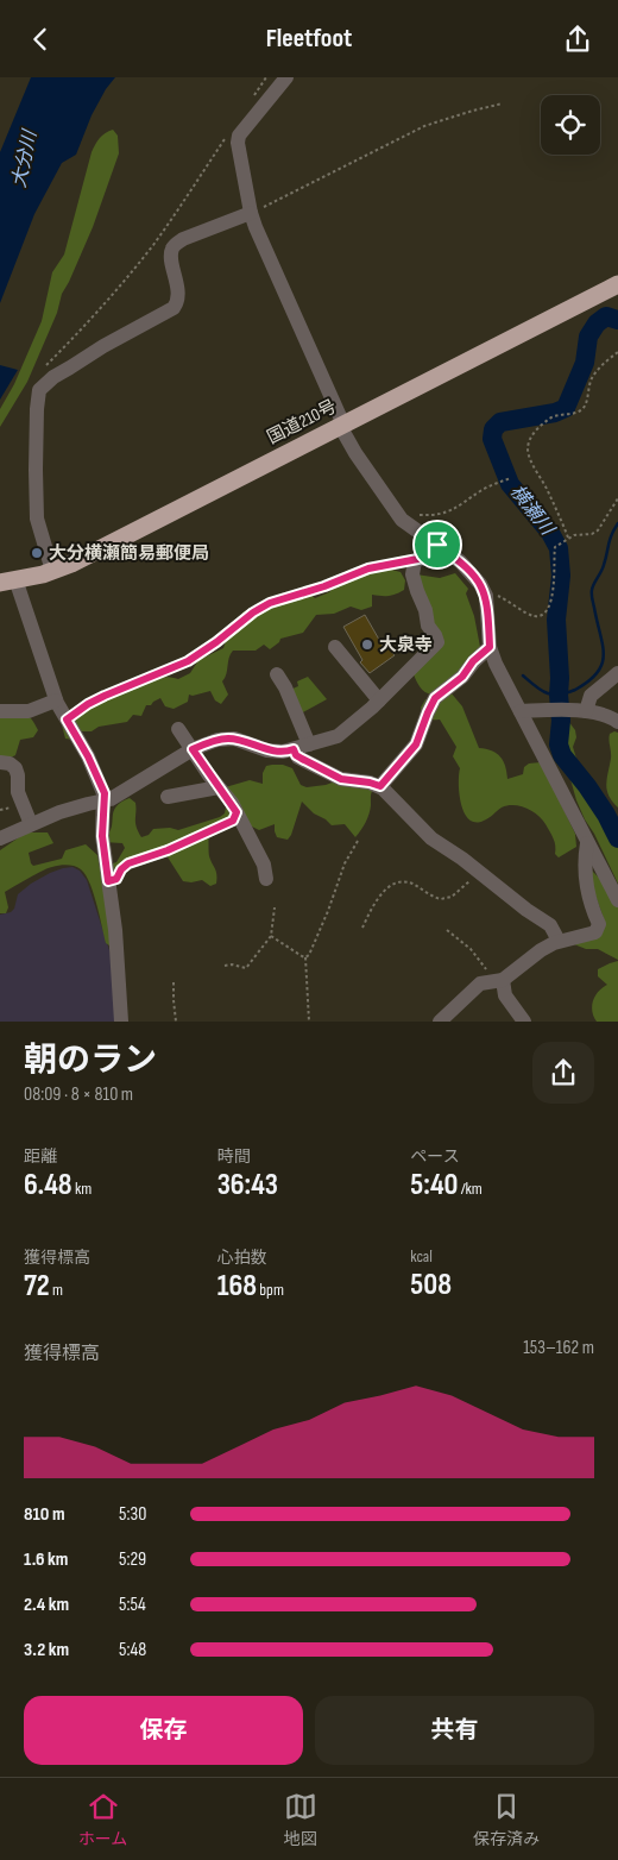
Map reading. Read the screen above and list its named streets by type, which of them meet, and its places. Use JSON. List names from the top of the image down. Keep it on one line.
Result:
{"streets":{"highway":["国道210号"]},"water":["大分川","横瀬川"],"places":["大分横瀬簡易郵便局","大泉寺"],"page":{"header":"Fleetfoot","heading":["朝のラン","08:09 · 8 × 810 m"],"stats":[["距離","6.48 km"],["時間","36:43"],["ペース","5:40 /km"],["獲得標高","72 m"],["心拍数","168 bpm"],["kcal","508"]],"chart":["獲得標高","153–162 m"],"list":[{"name":"810 m","note":"5:30"},{"name":"1.6 km","note":"5:29"},{"name":"2.4 km","note":"5:54"},{"name":"3.2 km","note":"5:48"}],"buttons":["保存","共有"],"tabs":["ホーム","地図","保存済み"]}}
